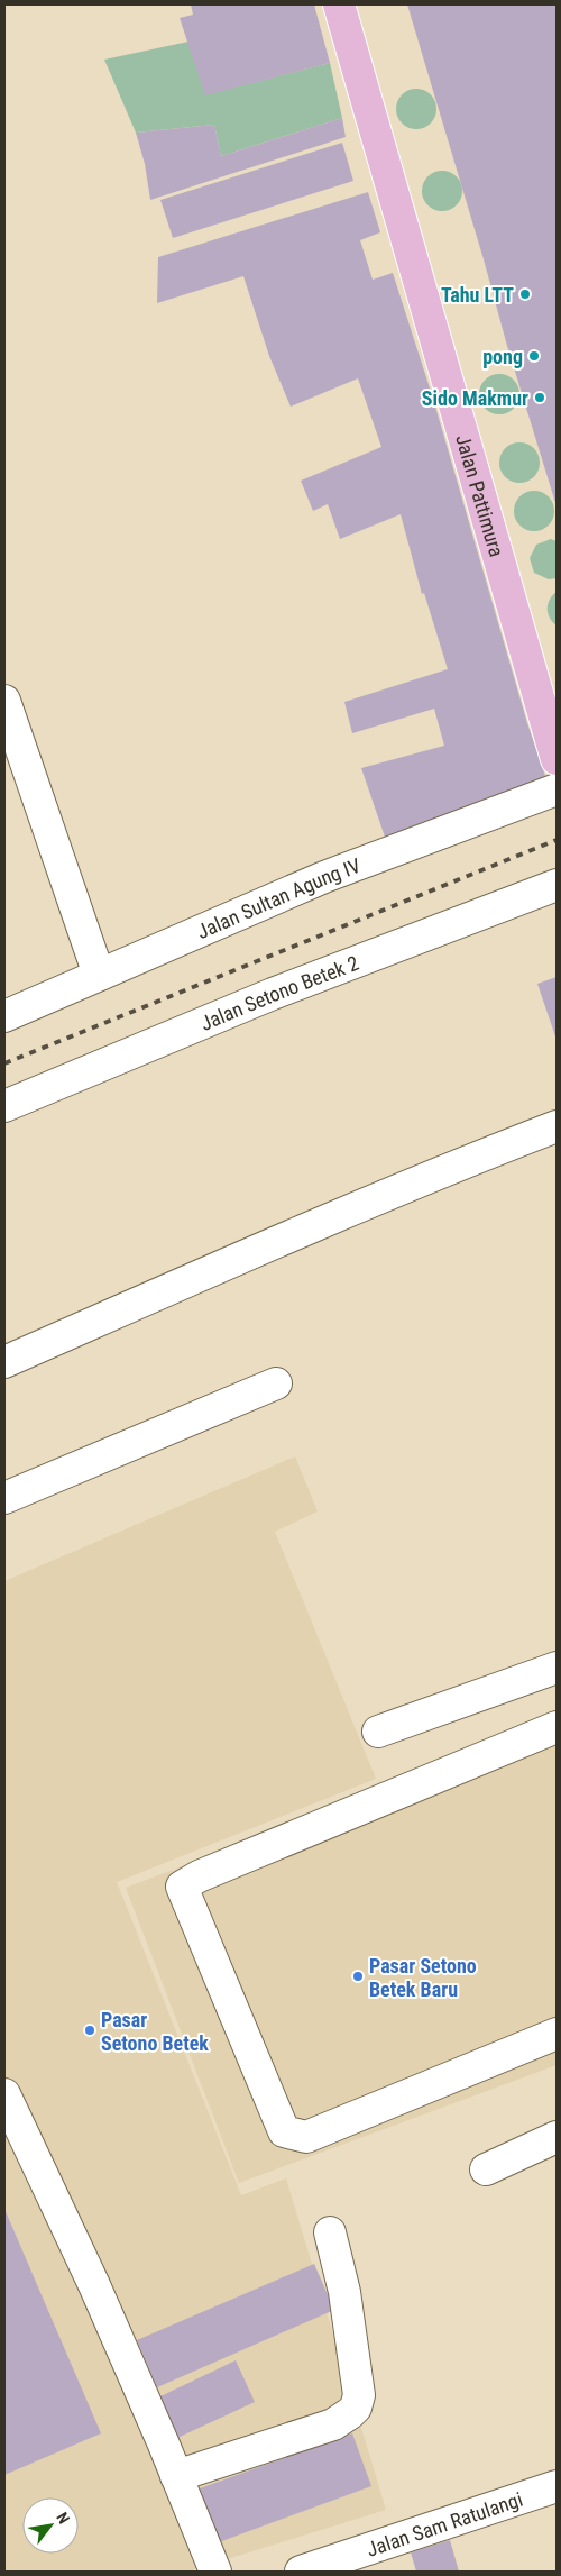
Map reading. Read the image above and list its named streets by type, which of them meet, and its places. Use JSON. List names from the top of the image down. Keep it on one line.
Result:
{"streets":{"main road":["Jalan Pattimura"],"street":["Jalan Sultan Agung IV","Jalan Setono Betek 2","Jalan Sam Ratulangi"]},"places":["Tahu LTT","pong","Sido Makmur","Pasar Setono Betek Baru","Pasar Setono Betek"],"north":"top right"}
